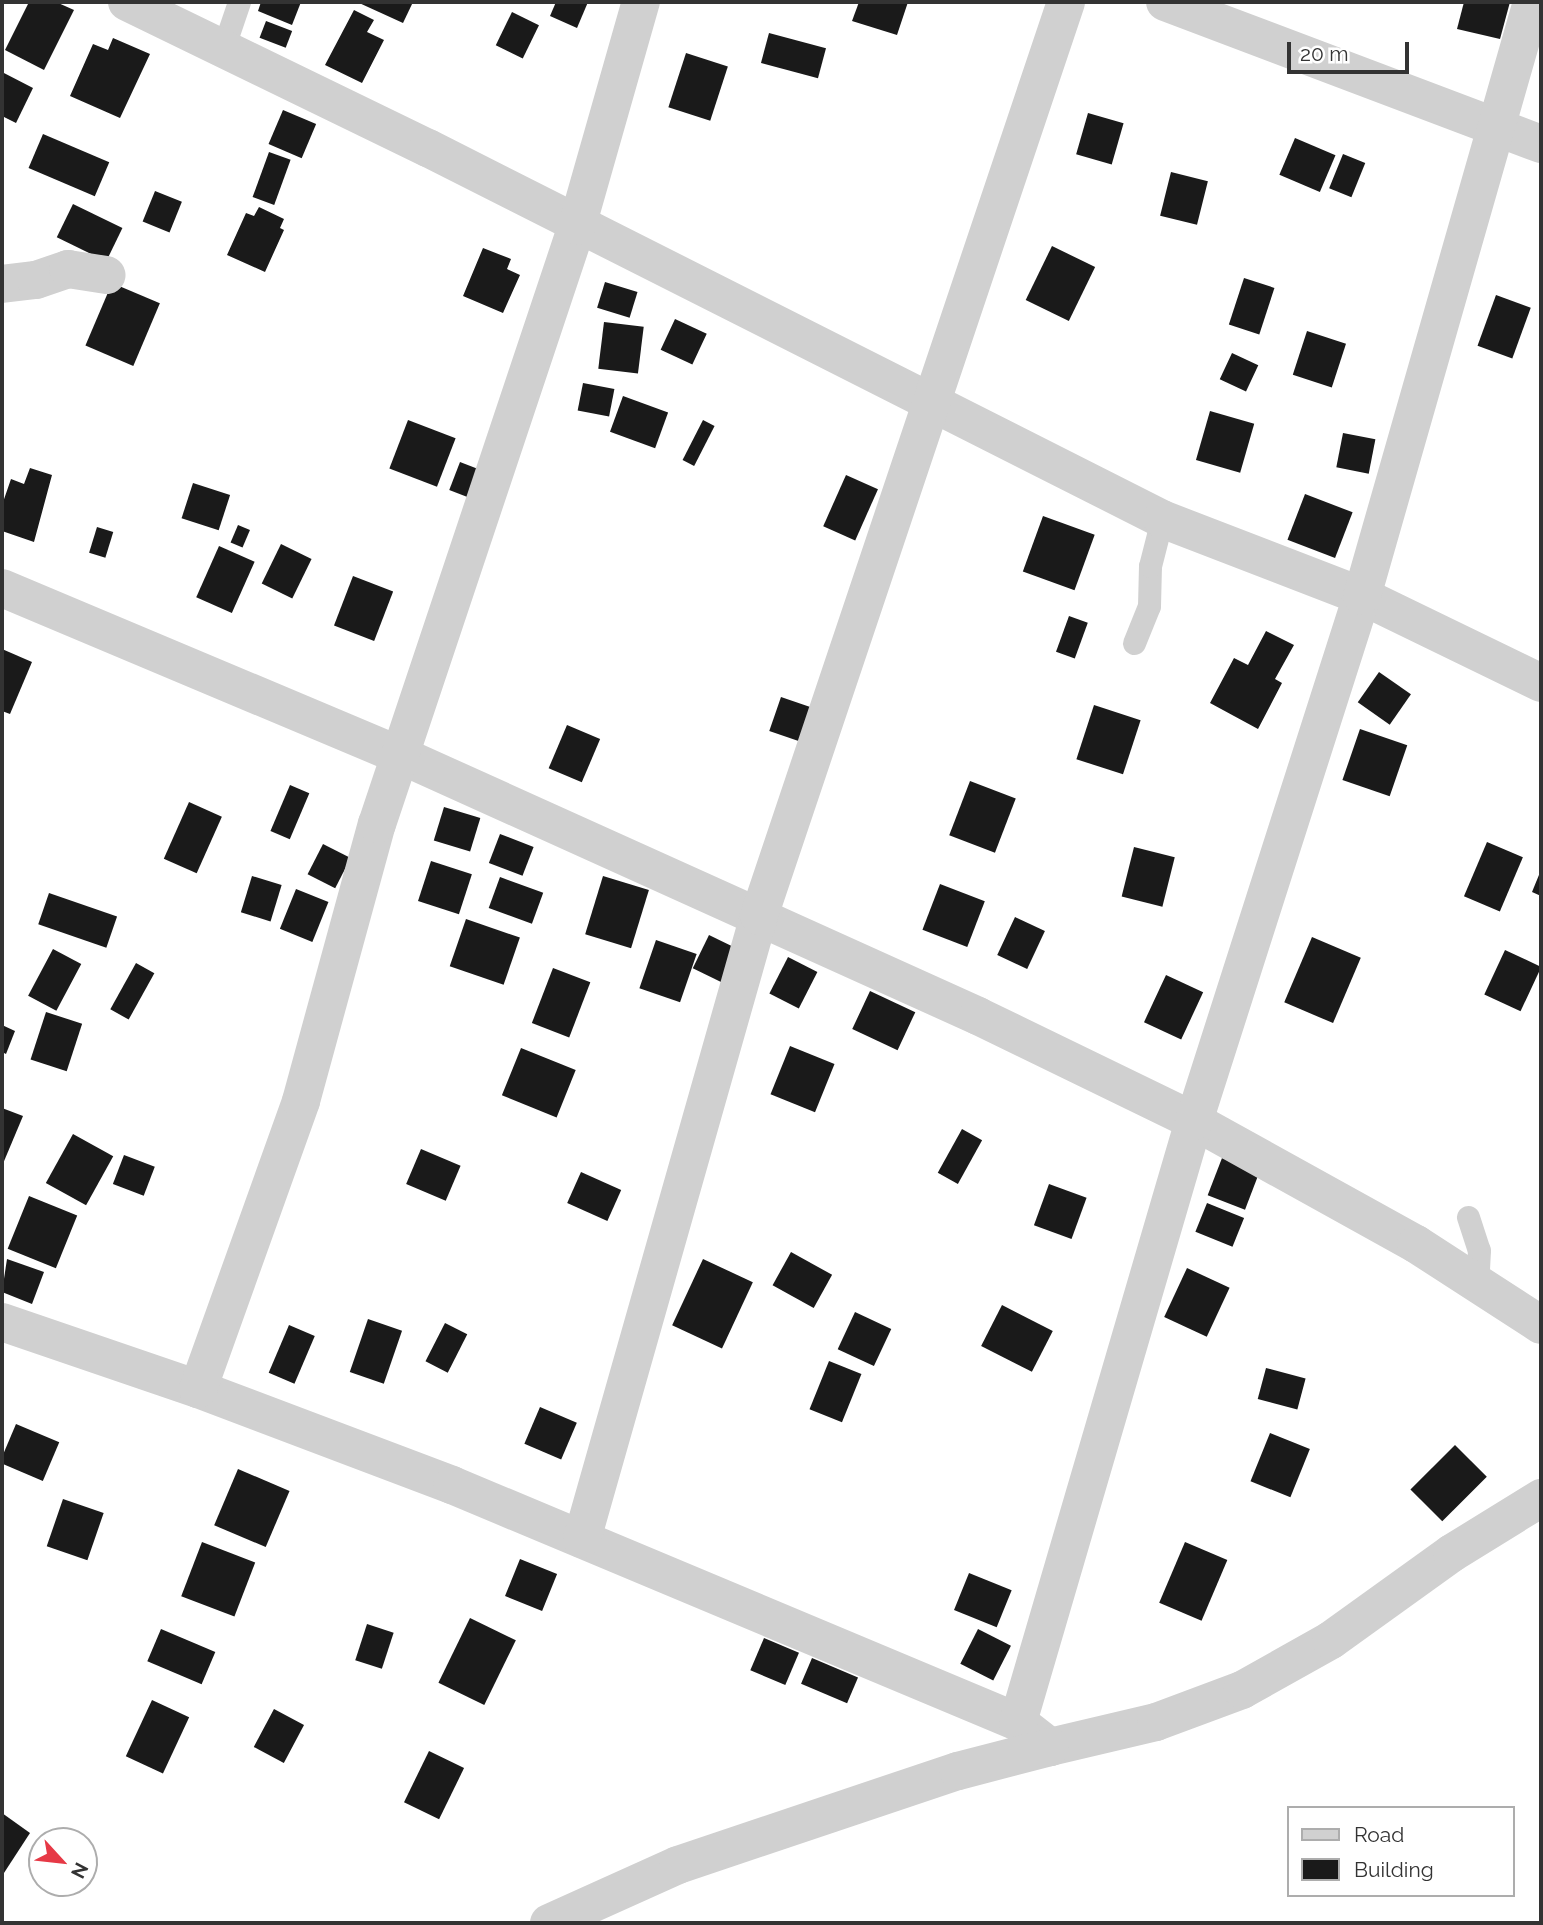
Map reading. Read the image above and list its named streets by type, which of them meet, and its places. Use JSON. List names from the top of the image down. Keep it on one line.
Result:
{"legend":["Road","Building"],"scale_bar":"20 m","north":"bottom right"}
